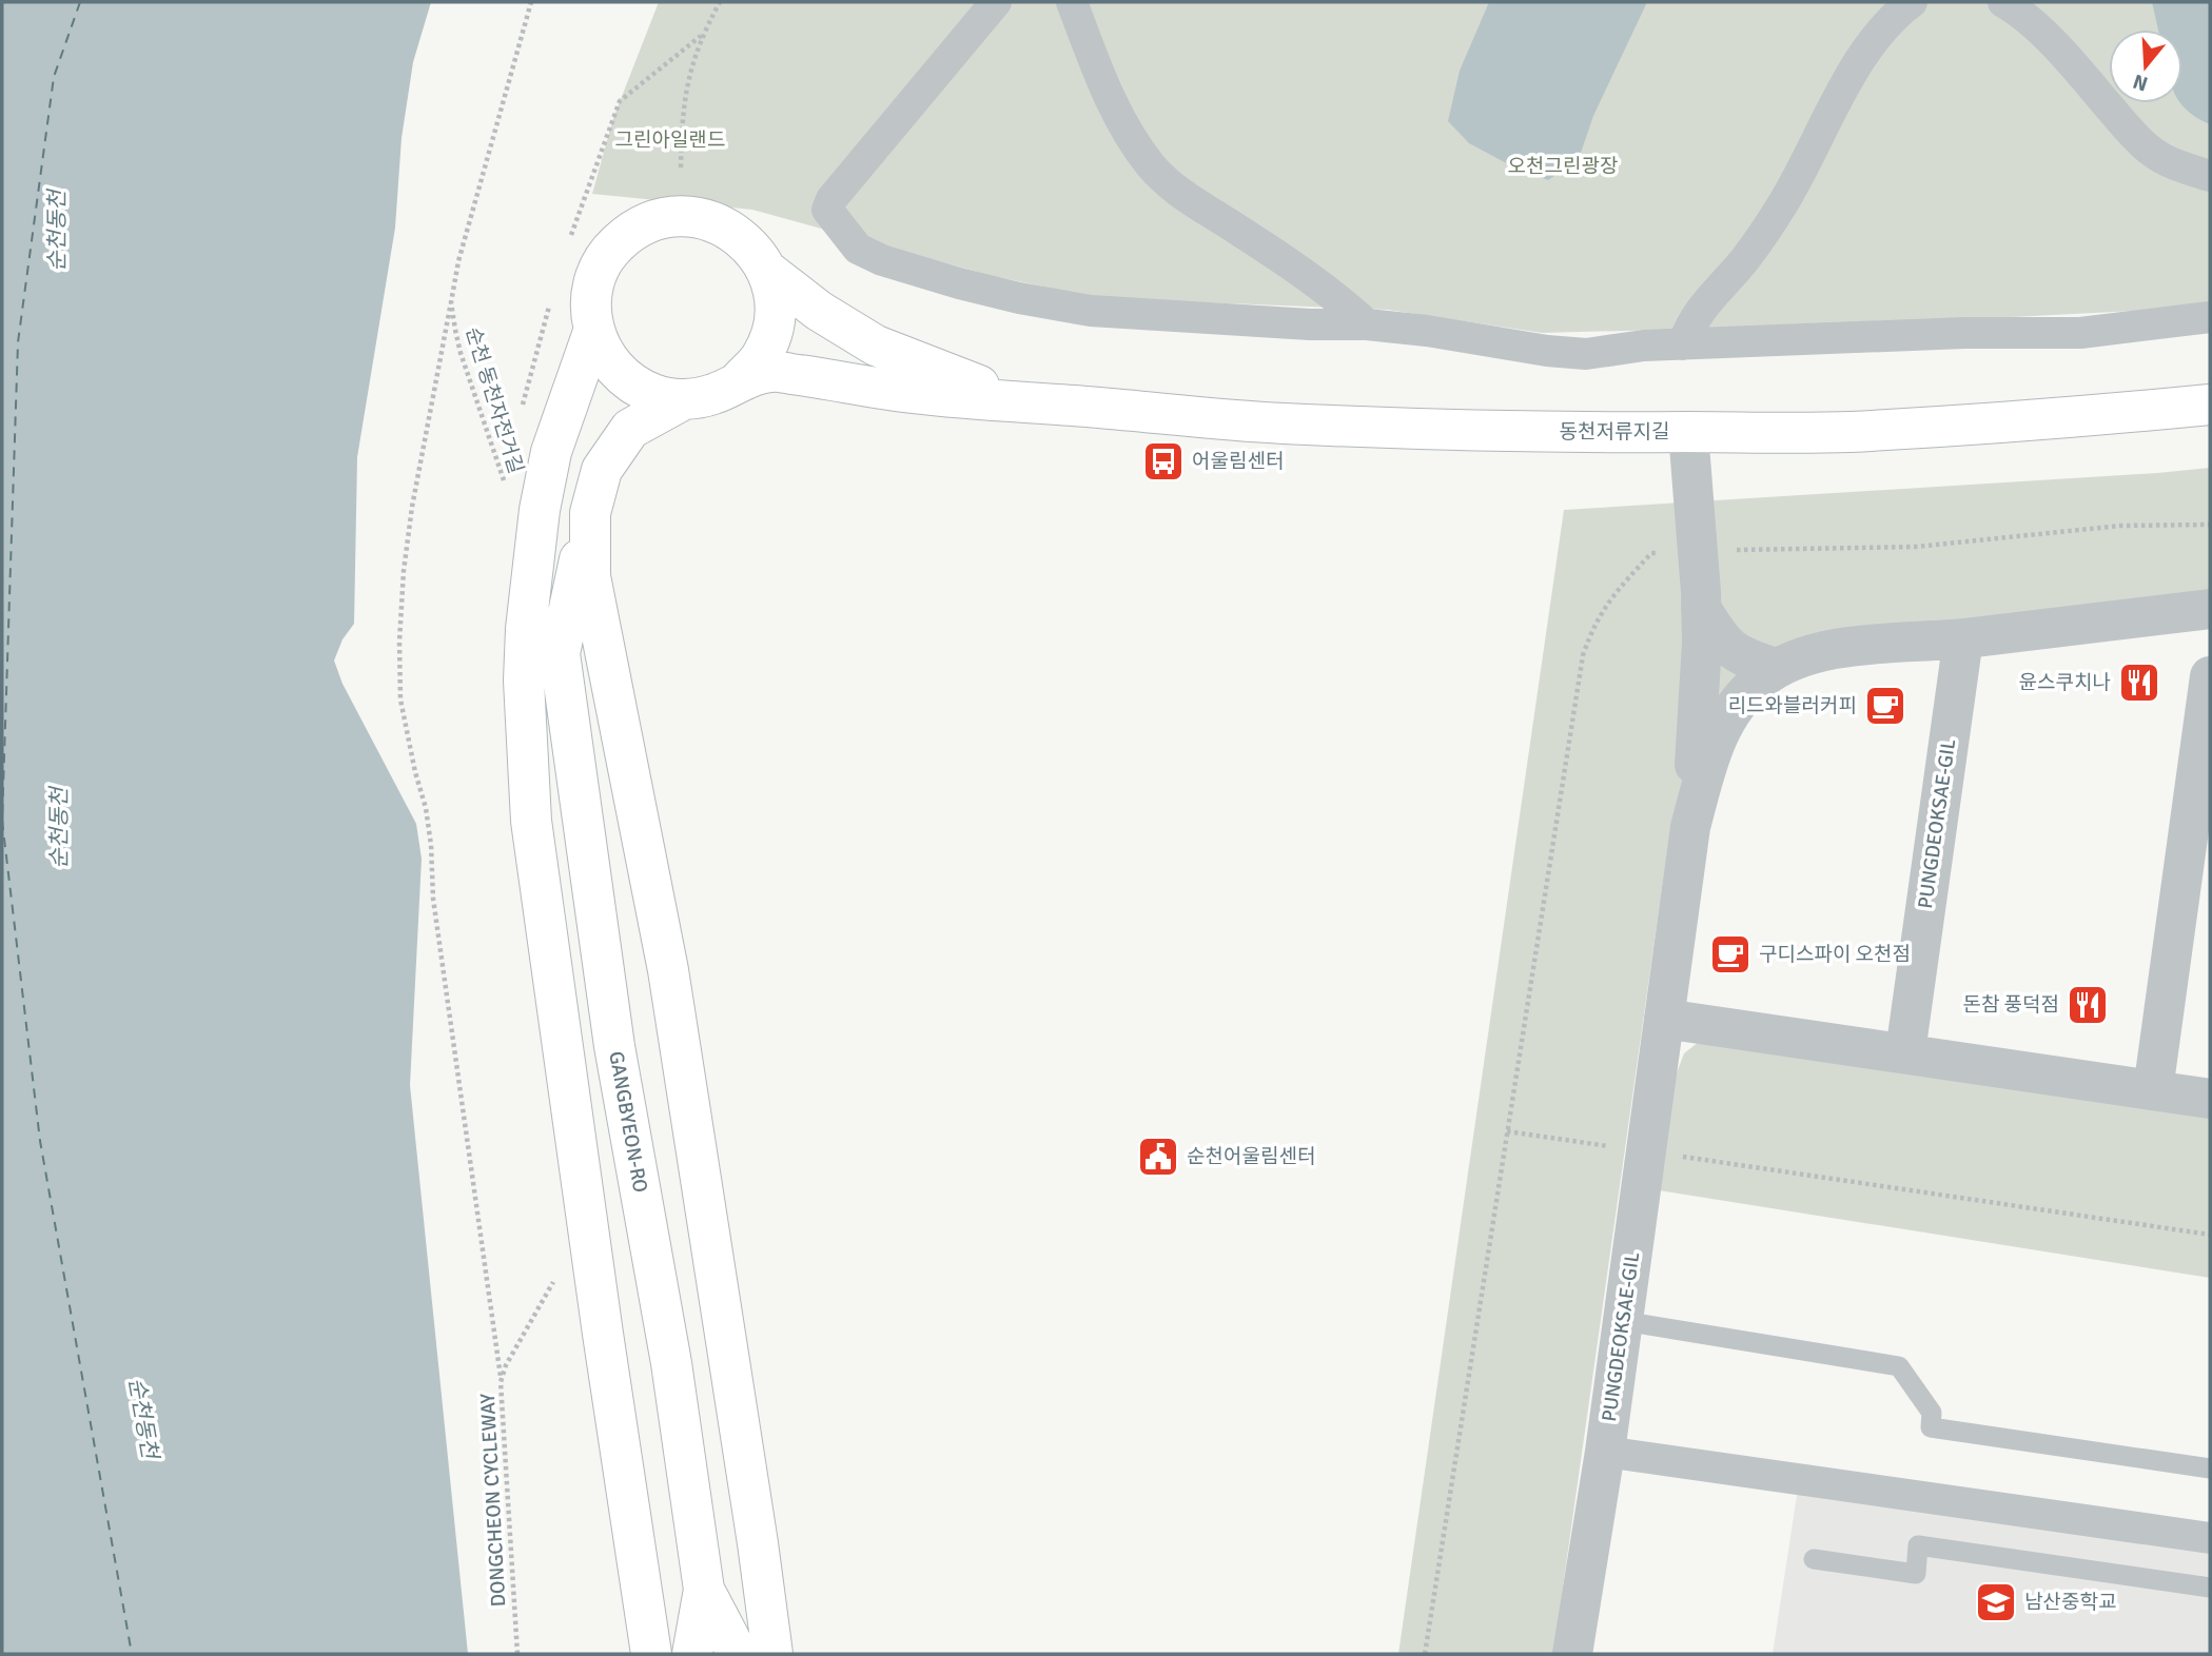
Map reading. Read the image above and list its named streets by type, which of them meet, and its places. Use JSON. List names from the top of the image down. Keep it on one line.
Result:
{"streets":{"main road":["동천저류지길","GANGBYEON-RO"],"street":["PUNGDEOKSAE-GIL"],"path":["순천 동천자전거길","DONGCHEON CYCLEWAY"]},"crossings":[["순천 동천자전거길","GANGBYEON-RO"]],"water":["순천동천"],"parks":["그린아일랜드","오천그린광장"],"places":{"bus stop":["어울림센터"],"restaurant":["윤스쿠치나","돈참 풍덕점"],"cafe":["리드와블러커피","구디스파이 오천점"],"public building":["순천어울림센터"],"school or university":["남산중학교"]},"north":"bottom"}
